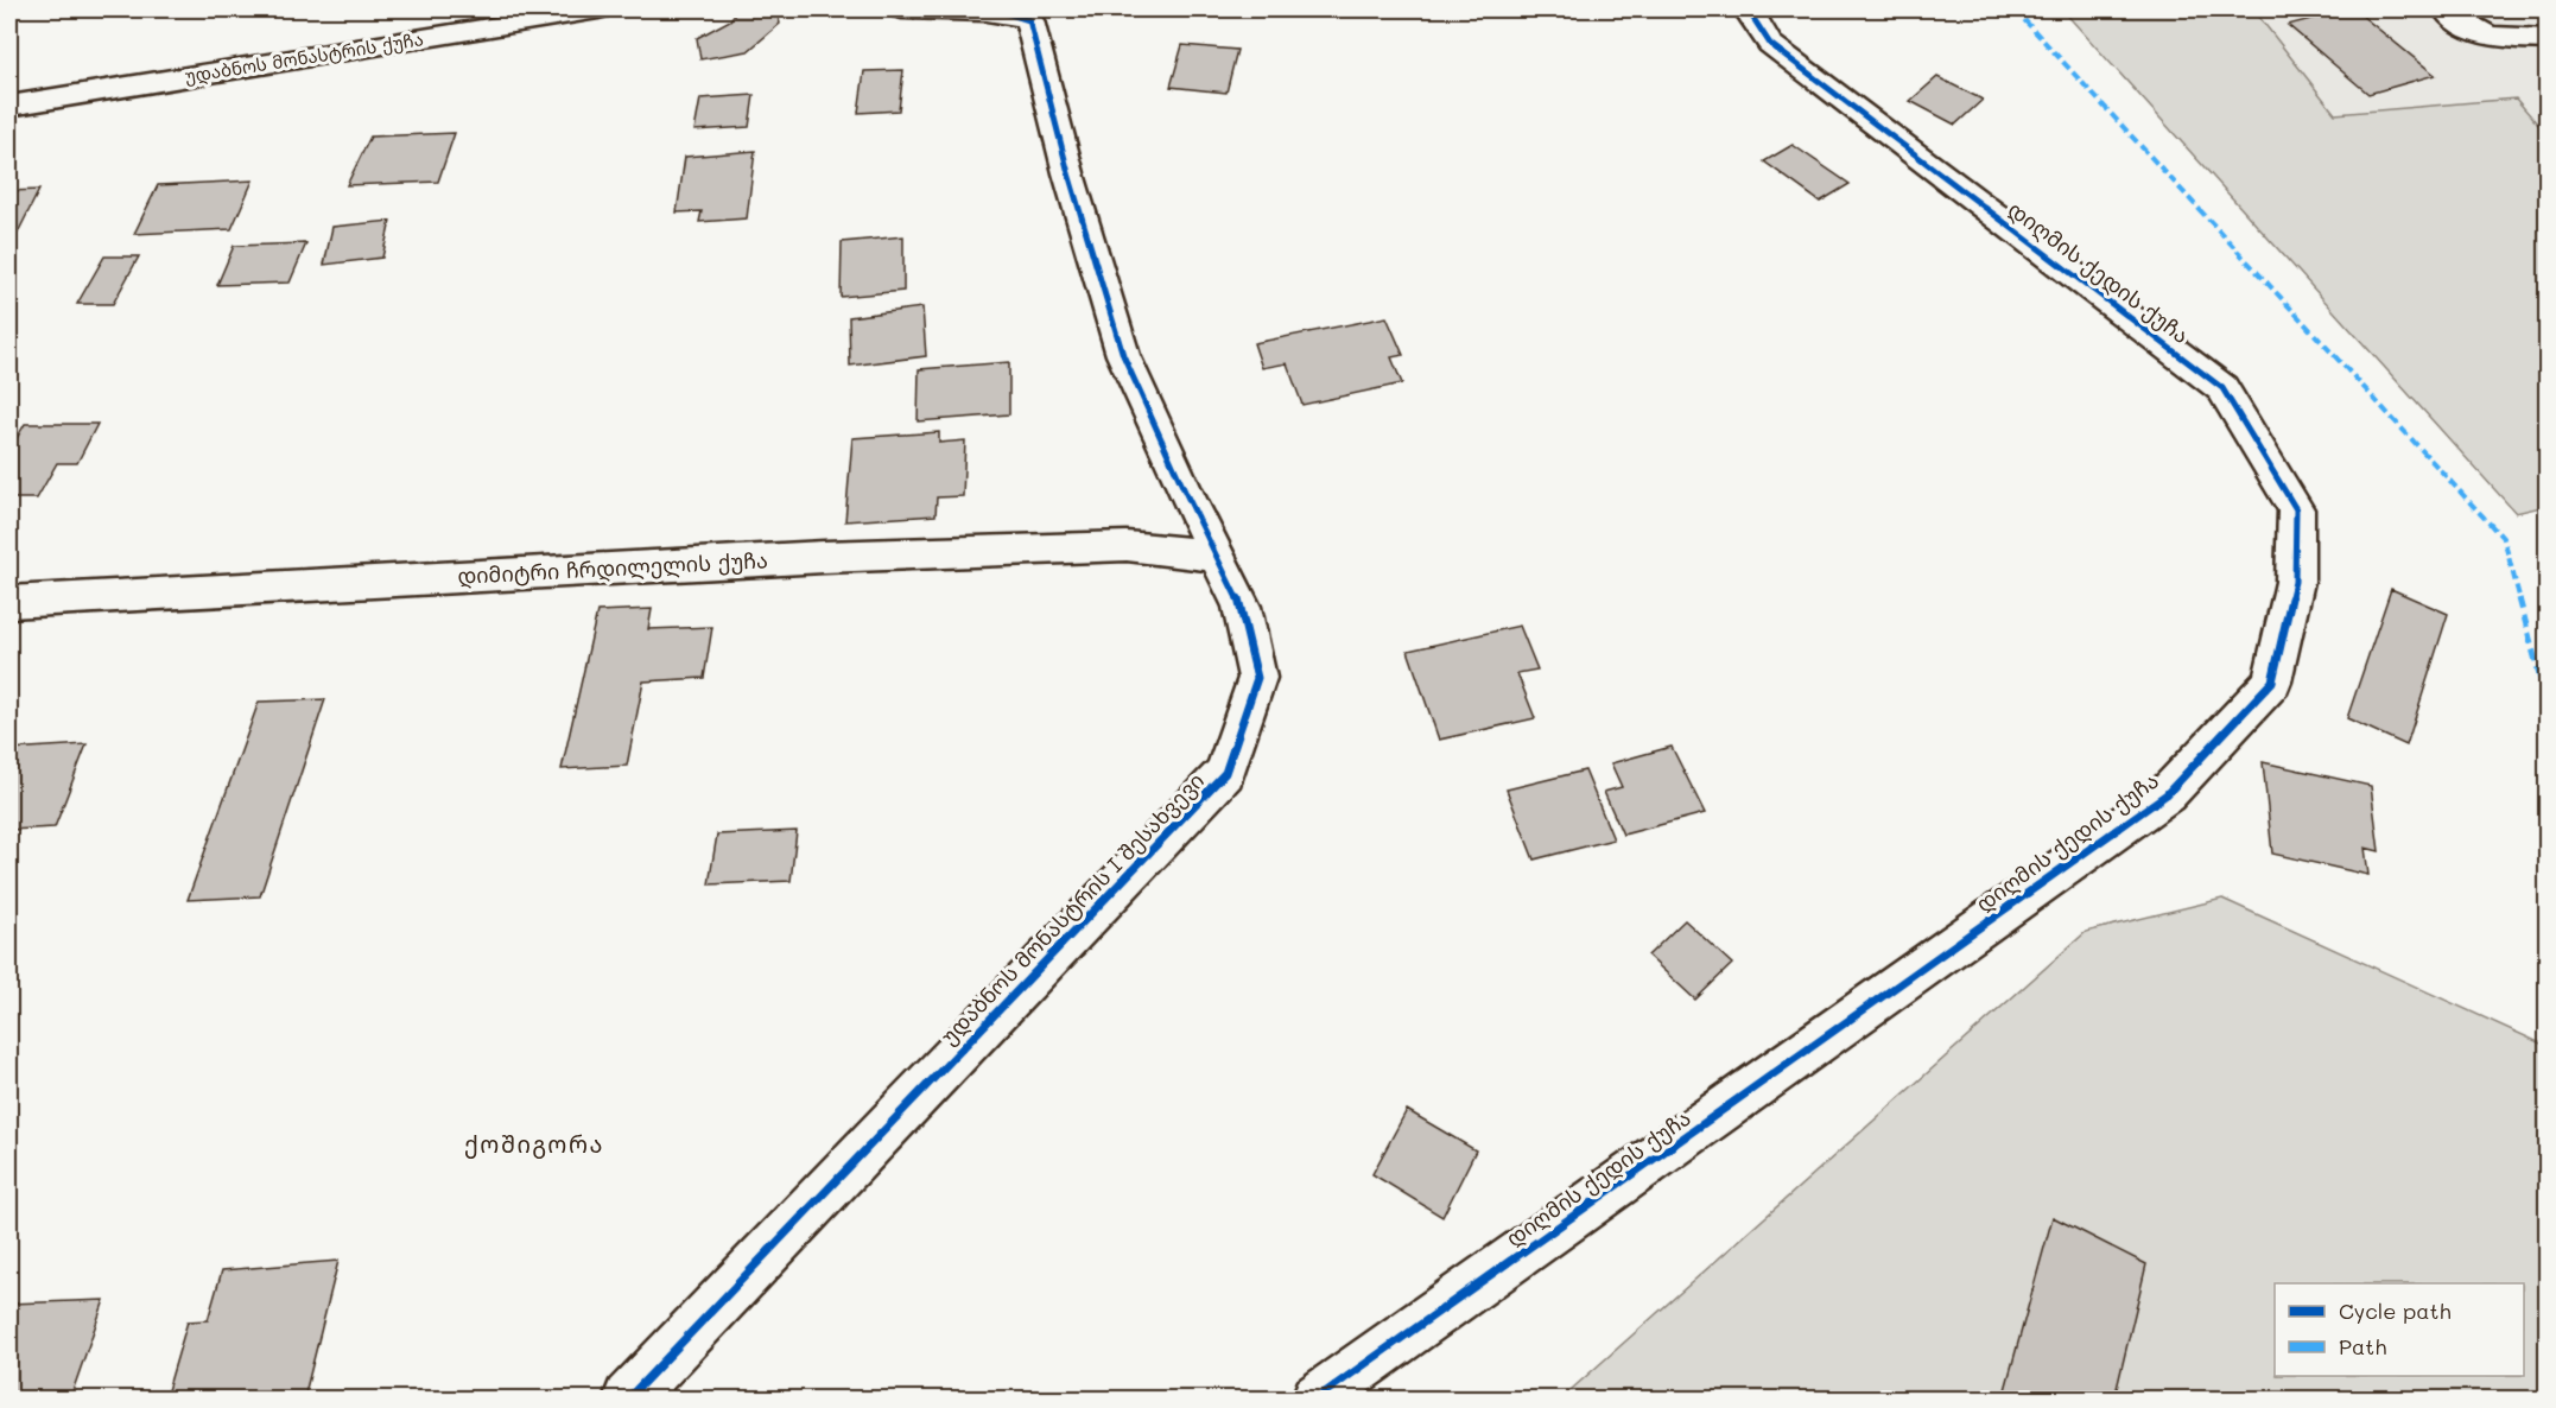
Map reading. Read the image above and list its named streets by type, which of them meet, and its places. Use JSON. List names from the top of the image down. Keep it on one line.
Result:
{"streets":{"street":["უდაბნოს მონასტრის ქუჩა","დიღმის ქედის ქუჩა","დიმიტრი ჩრდილელის ქუჩა","უდაბნოს მონასტრის I შესახვევი"]},"crossings":[["დიმიტრი ჩრდილელის ქუჩა","უდაბნოს მონასტრის I შესახვევი"]],"districts":["ქოშიგორა"],"legend":["Cycle path","Path"]}
